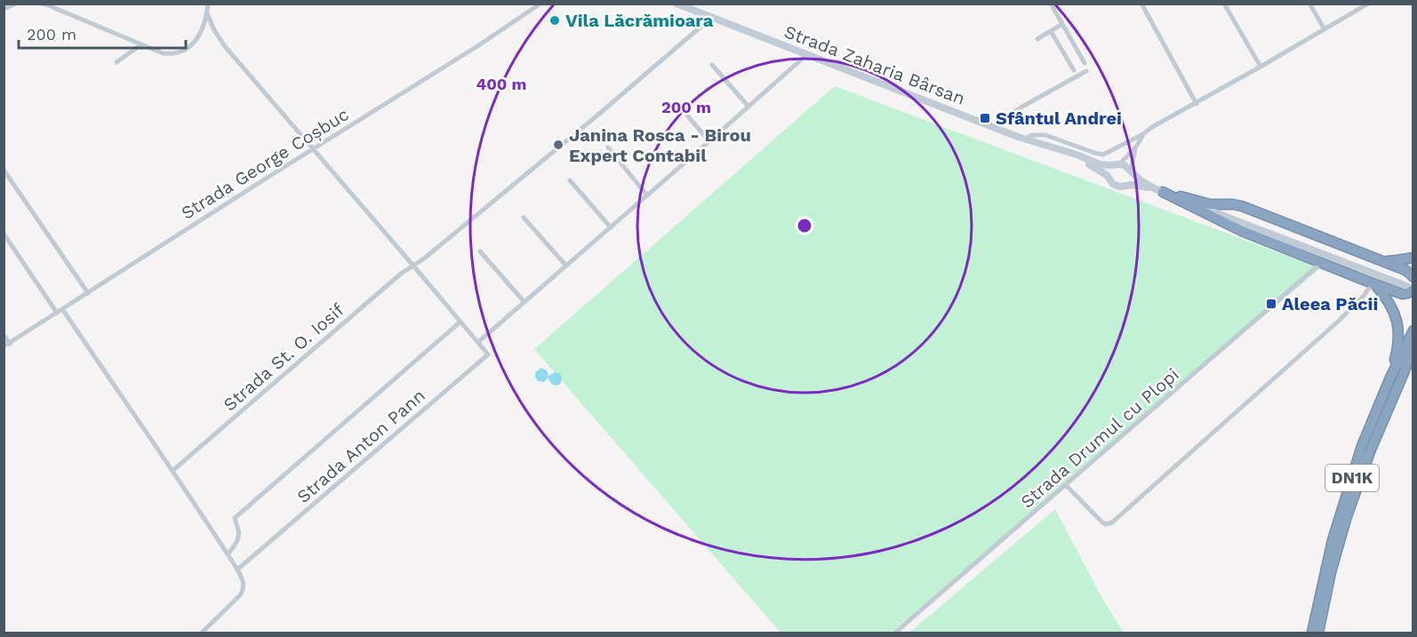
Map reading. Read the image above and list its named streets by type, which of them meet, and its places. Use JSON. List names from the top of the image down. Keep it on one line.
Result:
{"streets":{"highway":["DN1K"],"main road":["Strada Zaharia Bârsan"],"street":["Strada George Coșbuc","Strada St. O. Iosif","Strada Drumul cu Plopi","Strada Anton Pann"]},"crossings":[["Strada Zaharia Bârsan","Strada St. O. Iosif"]],"places":{"other":["Vila Lăcrămioara","Janina Rosca - Birou Expert Contabil"],"transit":["Sfântul Andrei","Aleea Păcii"]},"scale_bar":"200 m","rings":["400 m","200 m"]}
